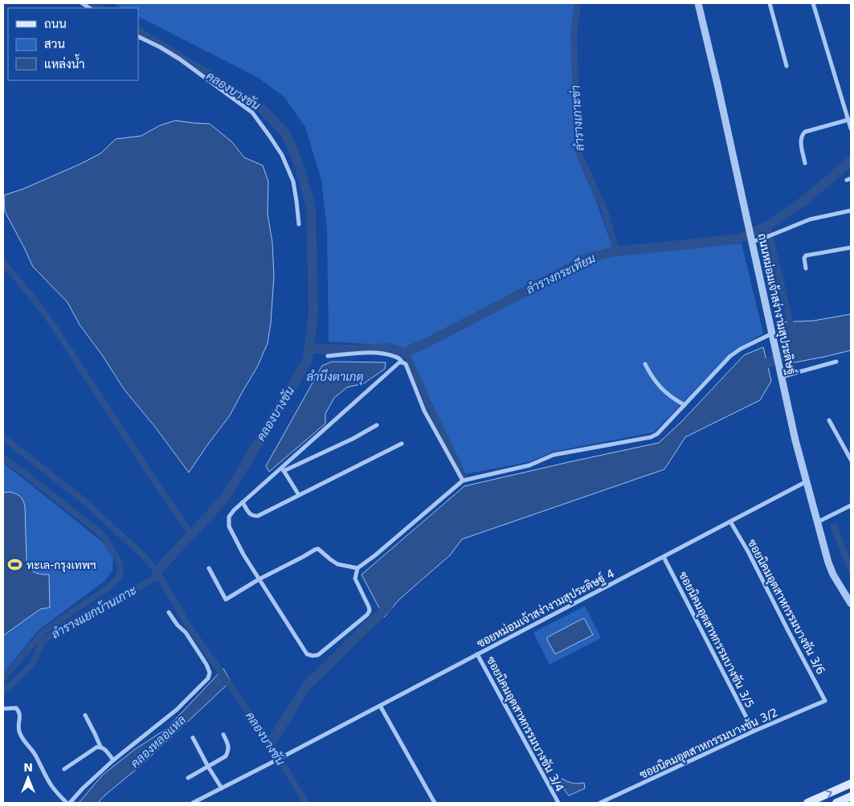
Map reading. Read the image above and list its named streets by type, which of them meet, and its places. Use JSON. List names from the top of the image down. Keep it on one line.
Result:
{"streets":{"street":["ถนนหม่อมเจ้าสง่างามสุประดิษฐ์","ซอยนิคมอุตสาหกรรมบางชัน 3/6","ซอยหม่อมเจ้าสง่างามสุประดิษฐ์ 4","ซอยนิคมอุตสาหกรรมบางชัน 3/5","ซอยนิคมอุตสาหกรรมบางชัน 3/4","ซอยนิคมอุตสาหกรรมบางชัน 3/2"]},"crossings":[["ถนนหม่อมเจ้าสง่างามสุประดิษฐ์","ซอยหม่อมเจ้าสง่างามสุประดิษฐ์ 4"],["ซอยนิคมอุตสาหกรรมบางชัน 3/6","ซอยหม่อมเจ้าสง่างามสุประดิษฐ์ 4"],["ซอยนิคมอุตสาหกรรมบางชัน 3/6","ซอยนิคมอุตสาหกรรมบางชัน 3/2"],["ซอยหม่อมเจ้าสง่างามสุประดิษฐ์ 4","ซอยนิคมอุตสาหกรรมบางชัน 3/5"],["ซอยหม่อมเจ้าสง่างามสุประดิษฐ์ 4","ซอยนิคมอุตสาหกรรมบางชัน 3/4"],["ซอยนิคมอุตสาหกรรมบางชัน 3/5","ซอยนิคมอุตสาหกรรมบางชัน 3/2"]],"water":["คลองบางชัน","ลำรางเกาะข่า","ลำรางกระเทียม","ลำบึงตาเกตุ","ลำรางแยกบ้านเกาะ","คลองหลอแหล"],"places":{"sports":["ทะเล-กรุงเทพฯ"]},"legend":["ถนน","สวน","แหล่งน้ำ"],"north":"top"}
